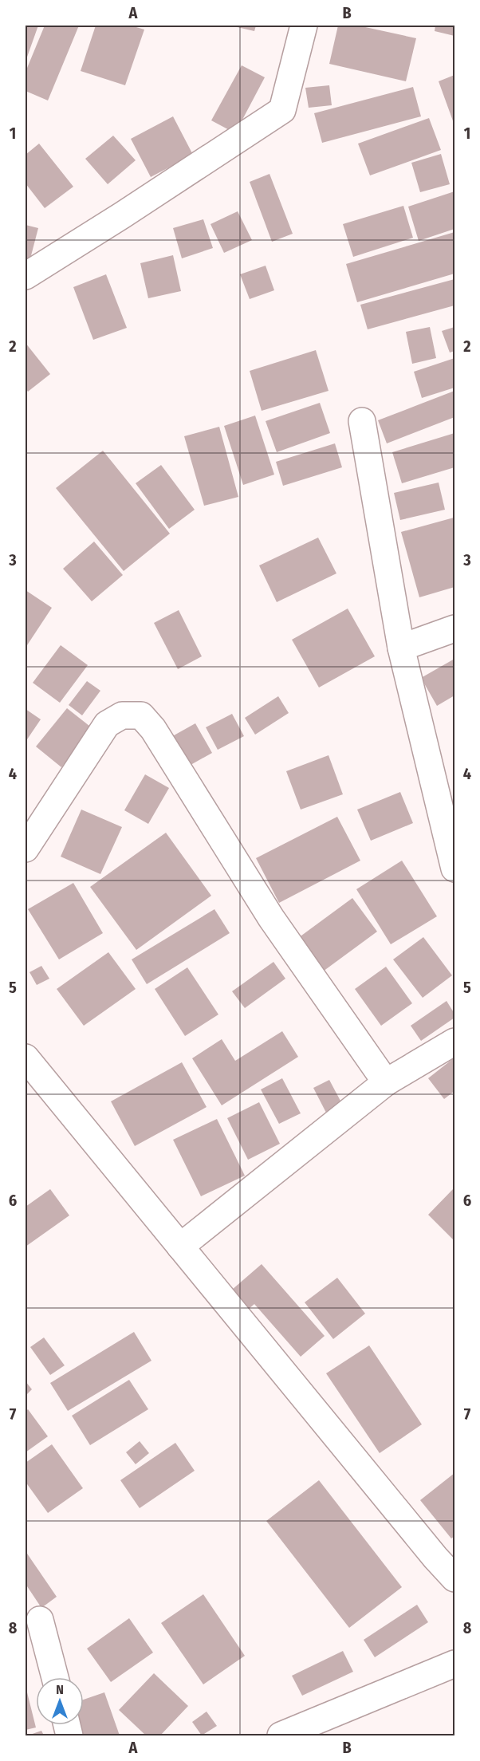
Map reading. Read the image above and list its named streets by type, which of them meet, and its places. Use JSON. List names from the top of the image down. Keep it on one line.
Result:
{"north":"top","grid":{"columns":["A","B"],"rows":["1","2","3","4","5","6","7","8"]}}
